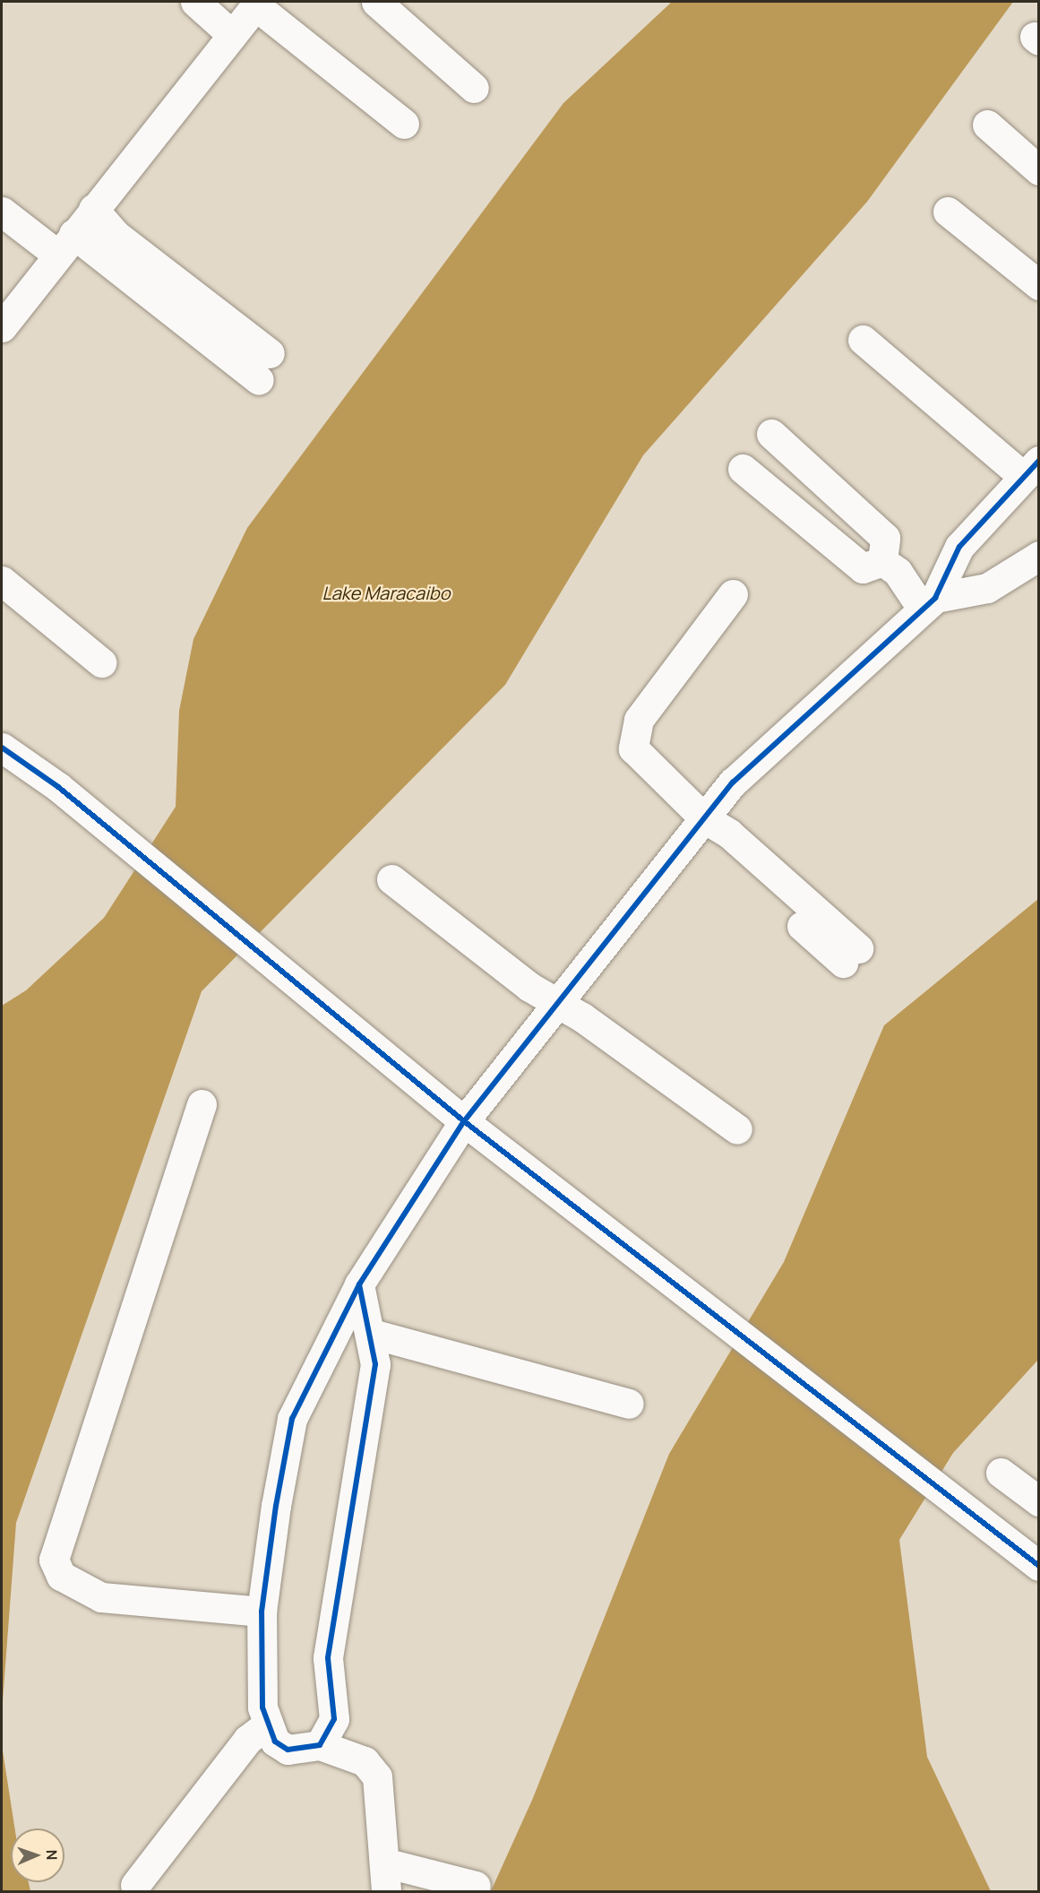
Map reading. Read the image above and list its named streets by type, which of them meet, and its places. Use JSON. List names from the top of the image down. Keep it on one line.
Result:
{"water":["Lake Maracaibo"],"north":"right"}
